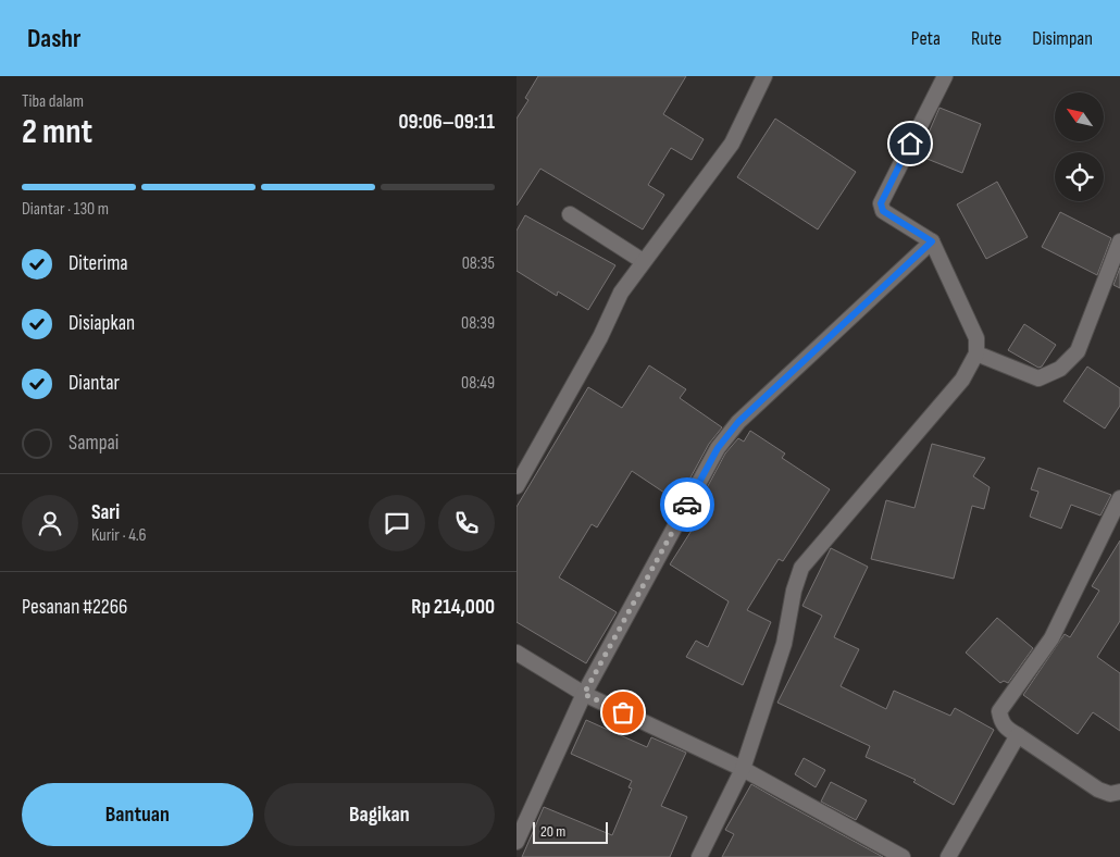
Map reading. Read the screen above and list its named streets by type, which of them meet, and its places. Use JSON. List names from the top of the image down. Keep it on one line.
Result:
{"scale_bar":"20 m","north":"top left","page":{"header":"Dashr","nav":["Peta","Rute","Disimpan"],"heading":["2 mnt","Tiba dalam","09:06–09:11"],"panel":["Sari","Kurir · 4.6","Pesanan #2266","Rp 214,000"],"bar":"Diantar · 130 m","list":[["Diterima","08:35"],["Disiapkan","08:39"],["Diantar","08:49"],"Sampai"],"buttons":["Bantuan","Bagikan"],"scale":"20 m"}}
